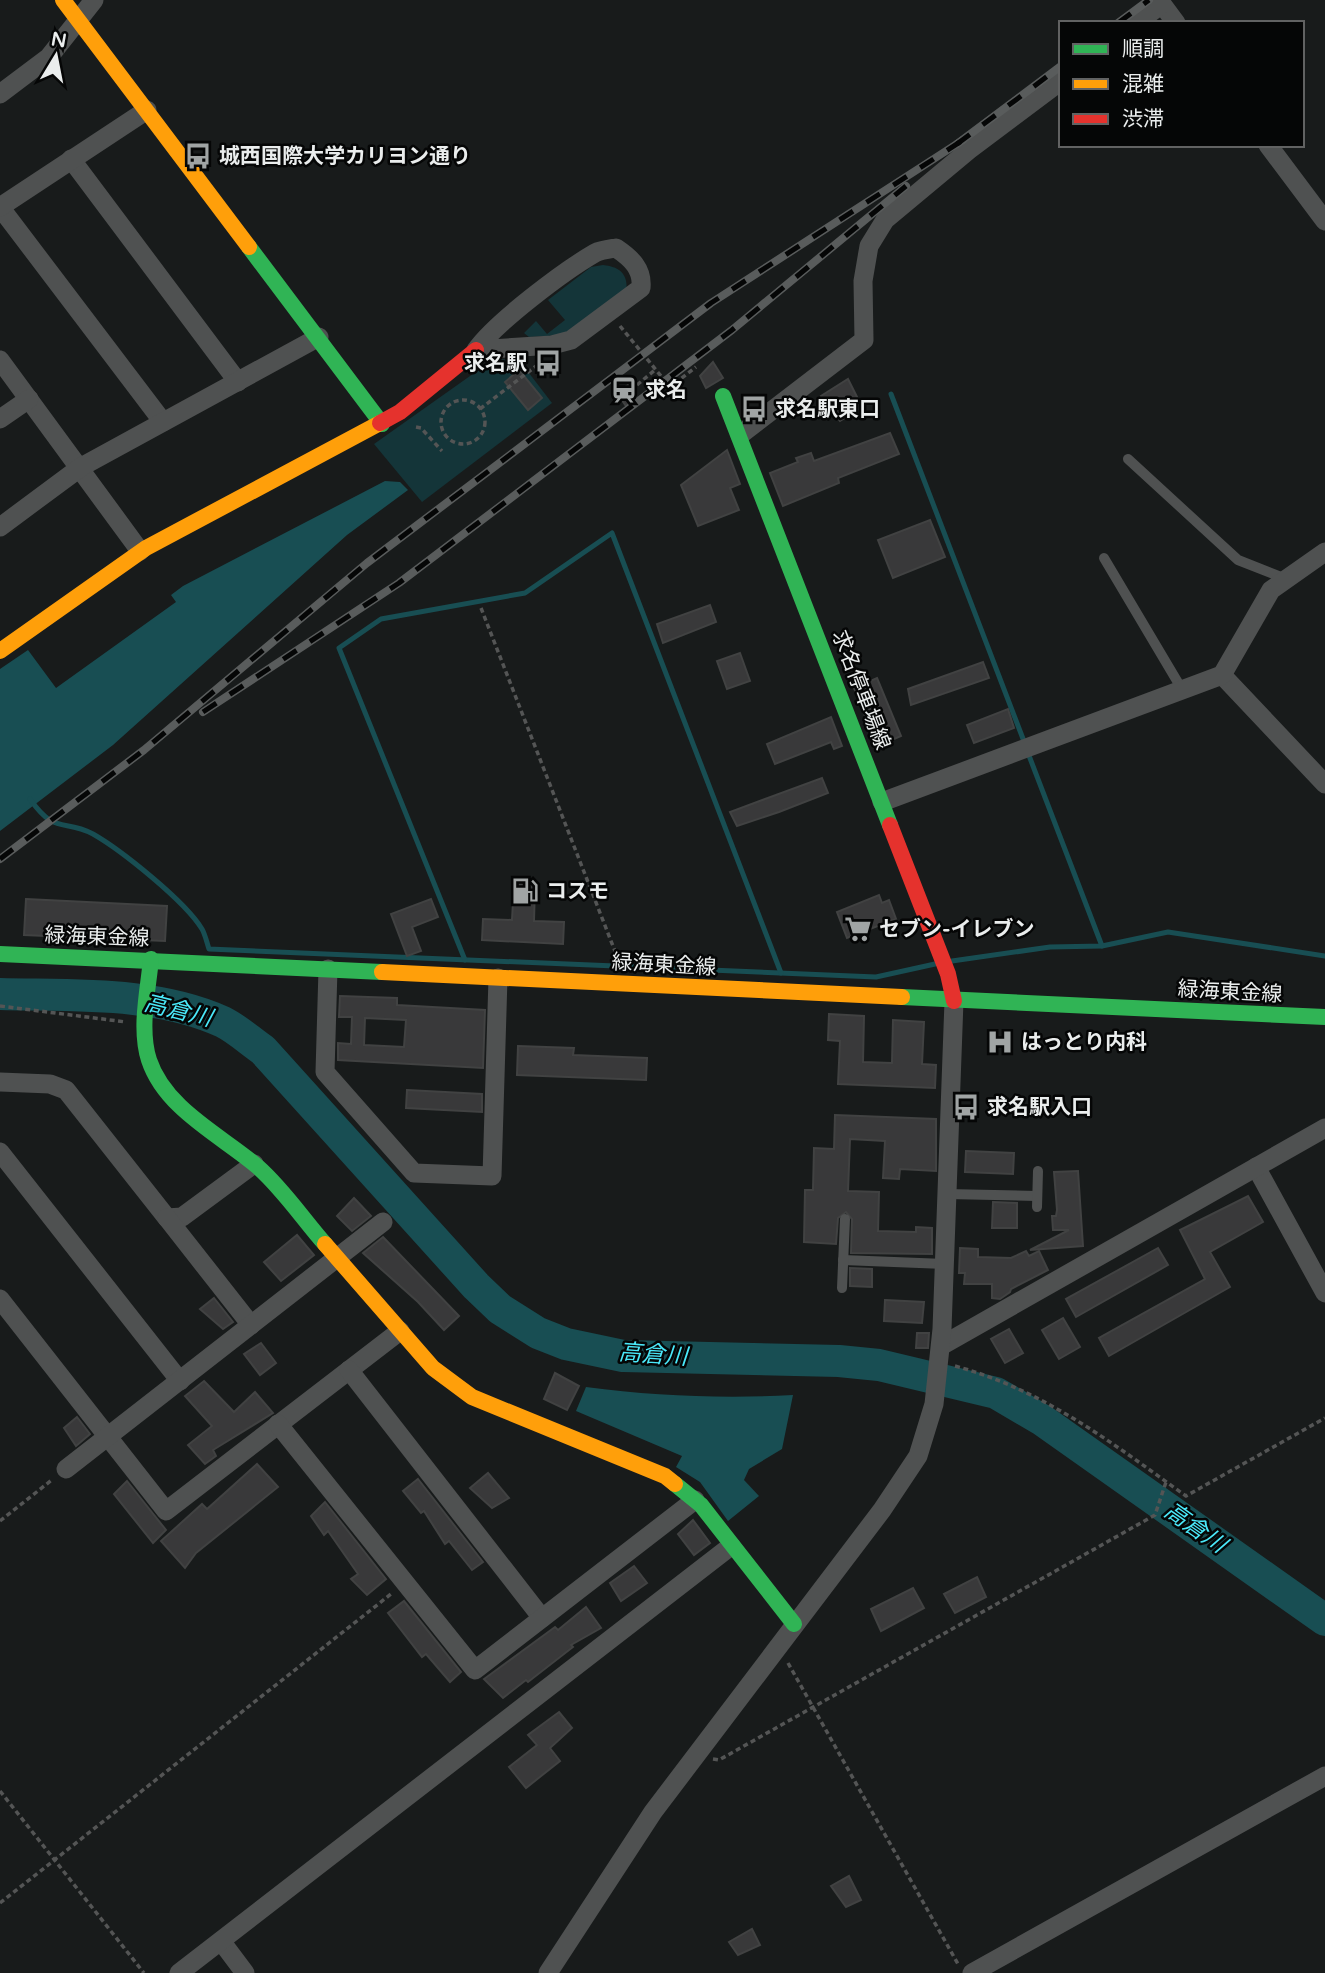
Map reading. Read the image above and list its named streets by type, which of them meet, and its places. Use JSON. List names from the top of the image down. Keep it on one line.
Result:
{"streets":{"street":["求名停車場線","緑海東金線"]},"crossings":[["求名停車場線","緑海東金線"]],"water":["高倉川"],"places":{"bus stop":["城西国際大学カリヨン通り","求名駅","求名駅東口","求名駅入口"],"station":["求名"],"fuel station":["コスモ"],"supermarket":["セブン-イレブン"],"hospital":["はっとり内科"]},"legend":["順調","混雑","渋滞"],"north":"top"}
